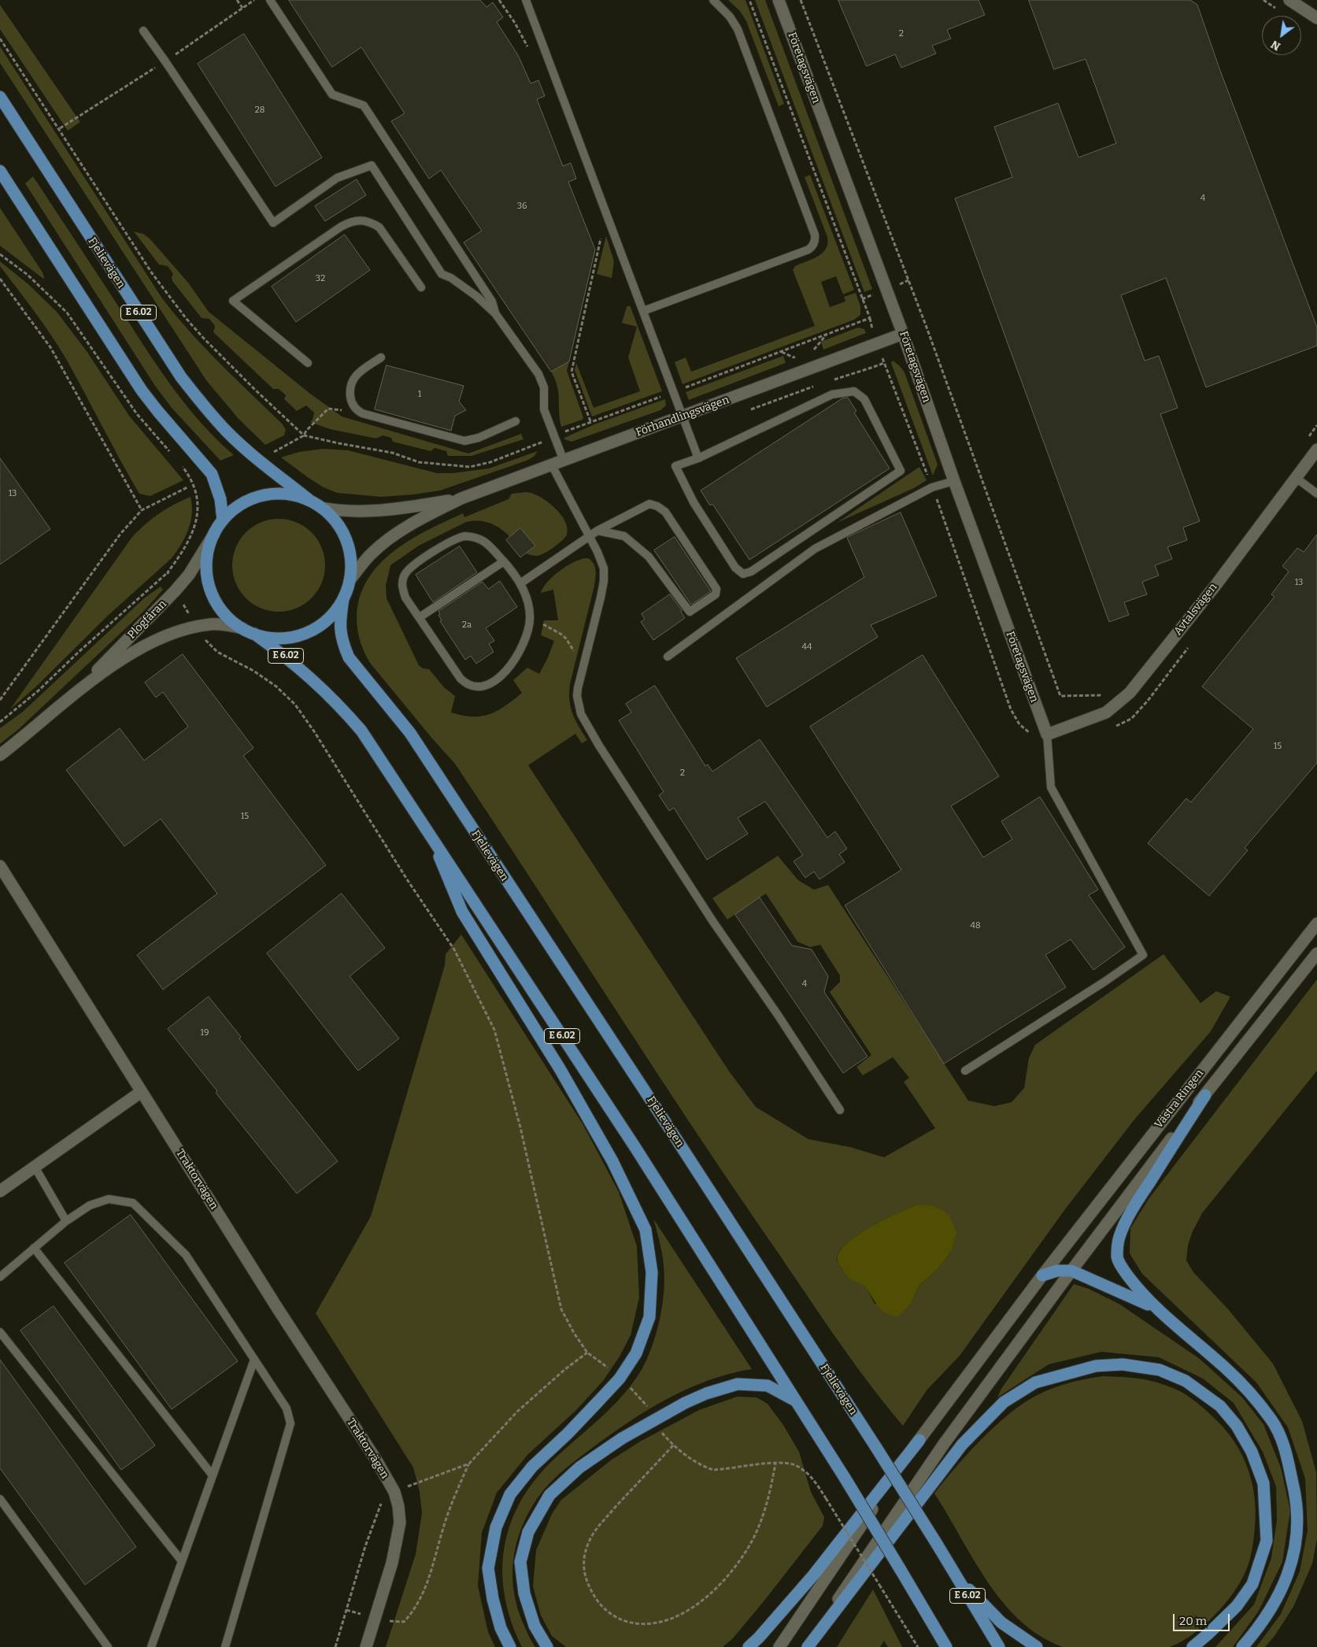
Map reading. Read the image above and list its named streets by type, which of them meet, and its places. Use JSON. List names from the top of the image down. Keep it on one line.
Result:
{"streets":{"main road":["Fjelievägen","E 6.02"],"street":["Företagsvägen","Förhandlingsvägen","Avtalsvägen","Plogfåran","Västra Ringen","Traktorvägen"]},"crossings":[["Företagsvägen","Förhandlingsvägen"],["Företagsvägen","Avtalsvägen"],["Fjelievägen","Förhandlingsvägen"],["Fjelievägen","Plogfåran"]],"house_numbers":["2","28","4","36","32","1","13","13","2a","44","15","2","15","48","4","19"],"scale_bar":"20 m","north":"bottom left"}
